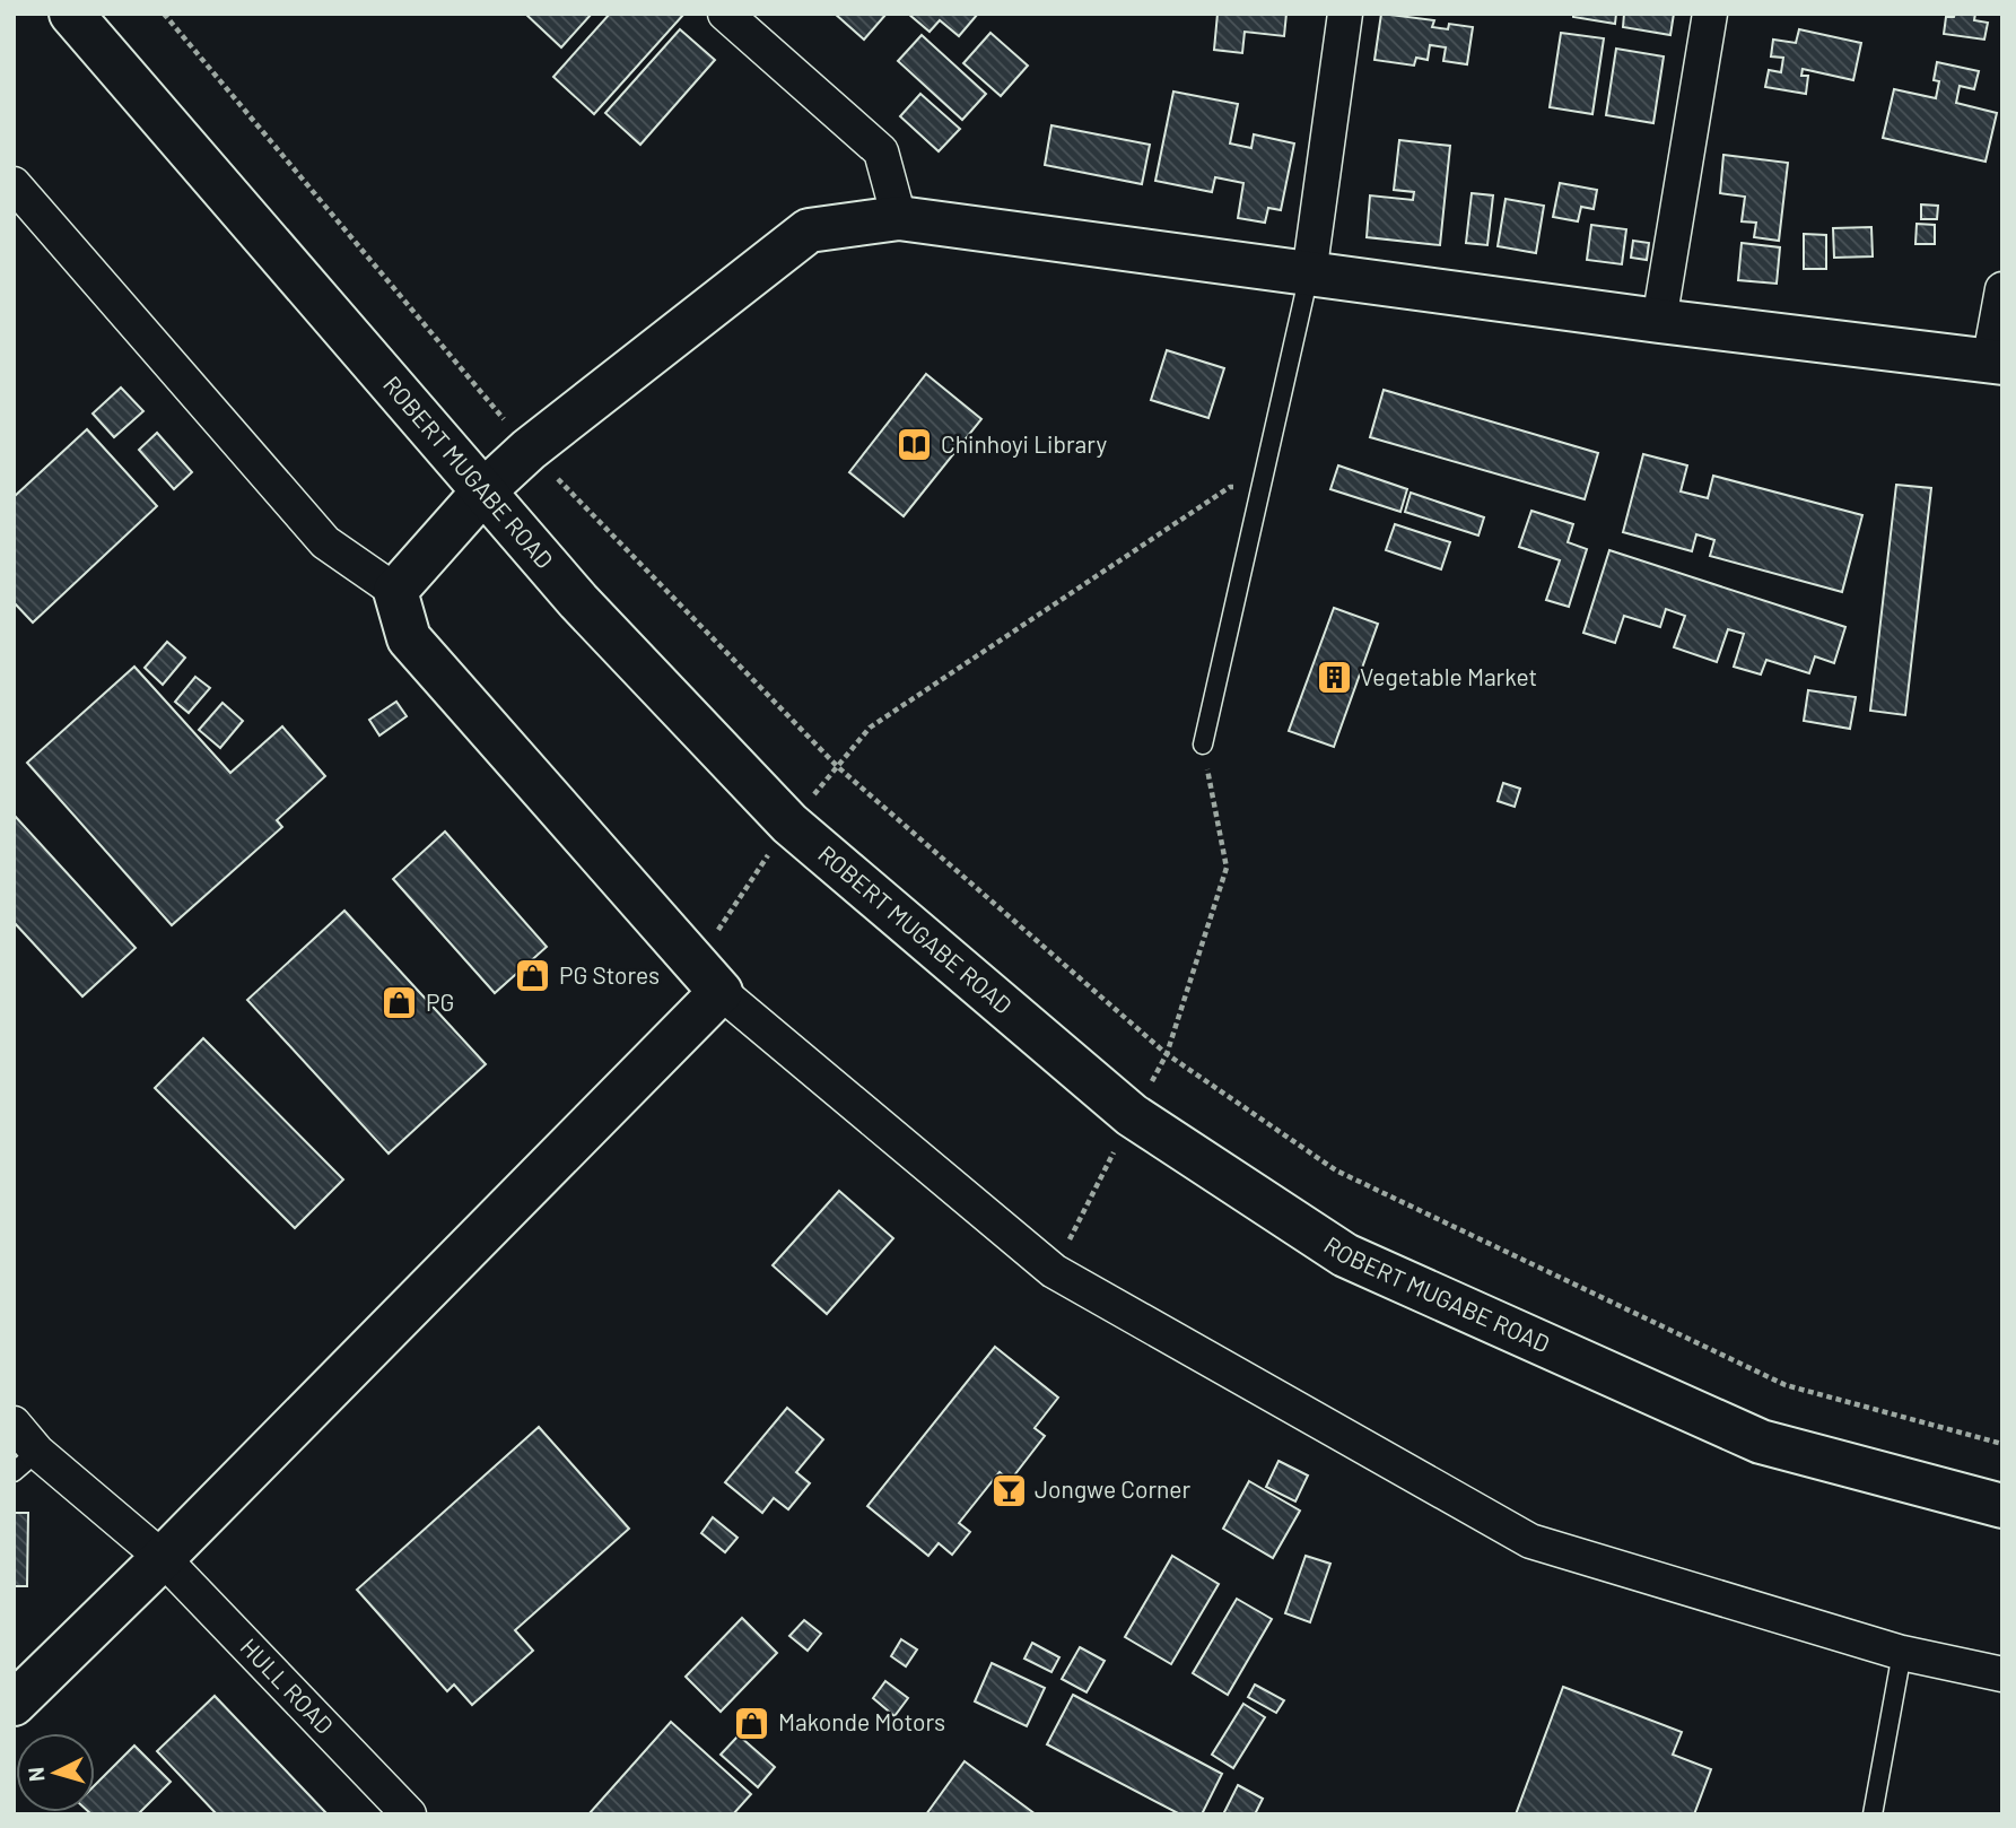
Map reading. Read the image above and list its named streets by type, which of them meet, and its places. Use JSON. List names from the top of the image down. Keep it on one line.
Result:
{"streets":{"street":["ROBERT MUGABE ROAD","HULL ROAD"]},"places":{"library":["Chinhoyi Library"],"building":["Vegetable Market"],"shop":["PG Stores","PG","Makonde Motors"],"bar":["Jongwe Corner"]},"north":"left"}
